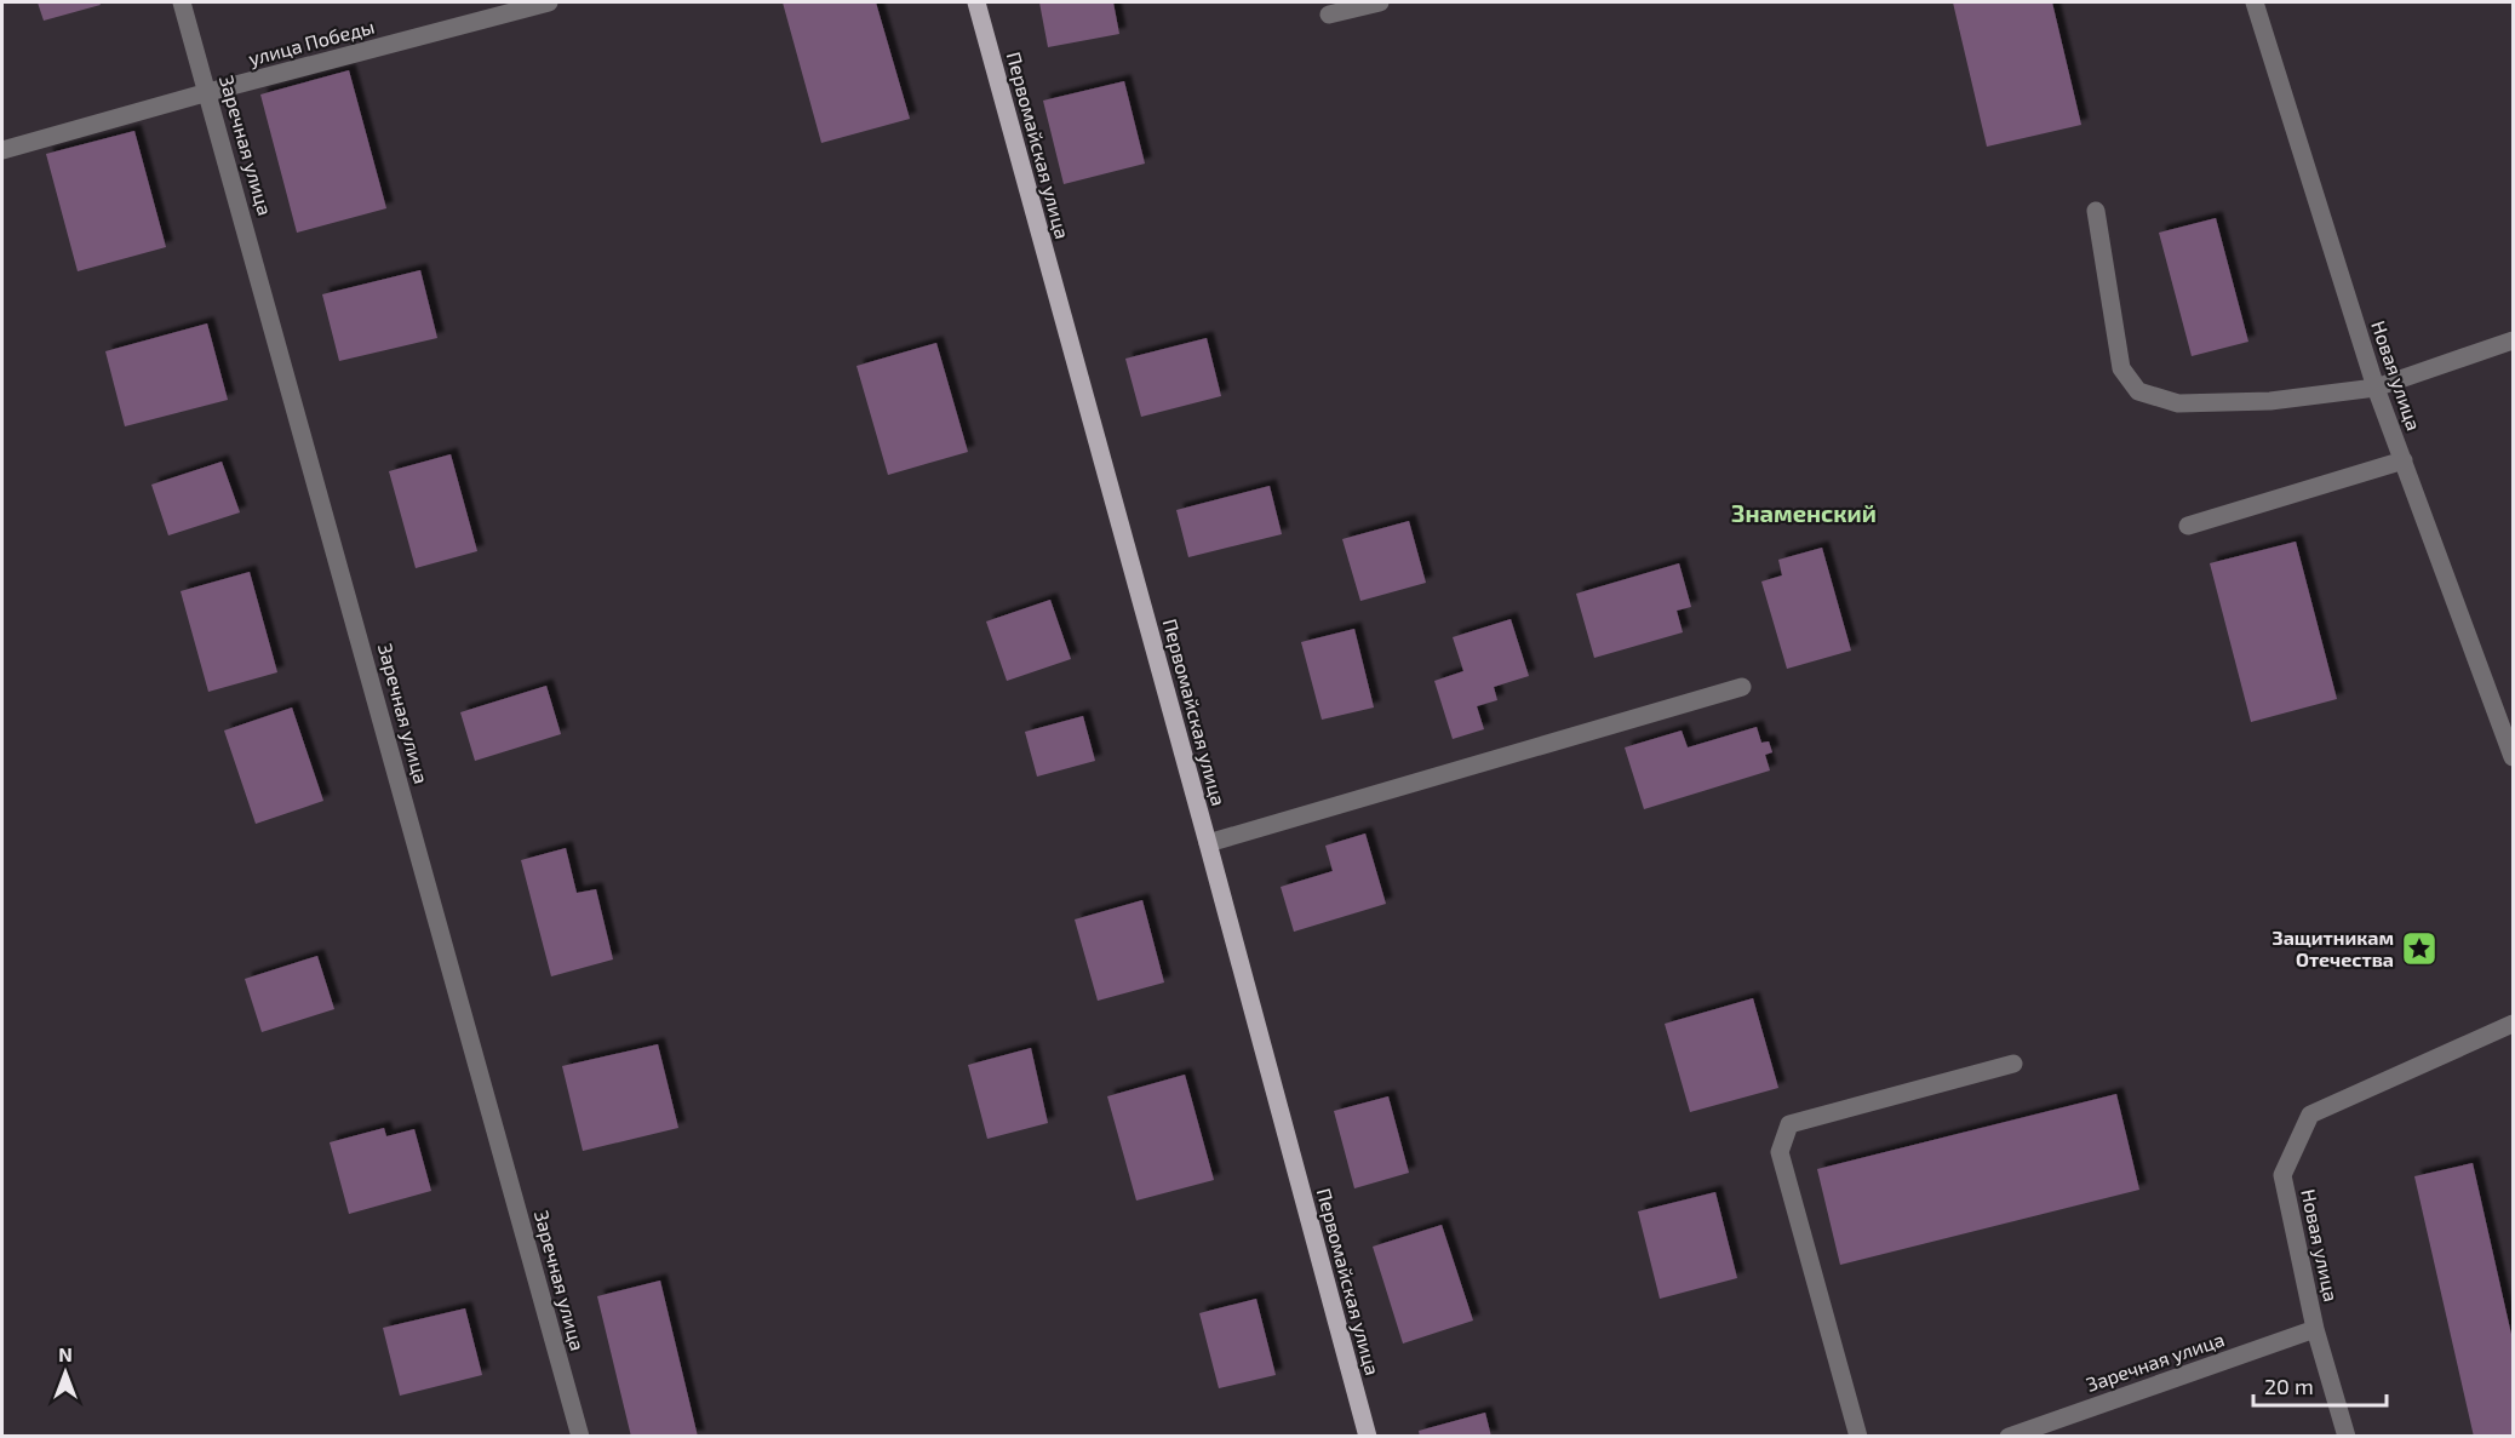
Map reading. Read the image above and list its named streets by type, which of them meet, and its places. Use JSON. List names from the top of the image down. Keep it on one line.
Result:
{"streets":{"main road":["Первомайская улица"],"street":["улица Победы","Заречная улица","Новая улица"]},"crossings":[["улица Победы","Заречная улица"],["Заречная улица","Новая улица"]],"districts":["Знаменский"],"places":{"place":["Защитникам Отечества"]},"scale_bar":"20 m","north":"top"}
